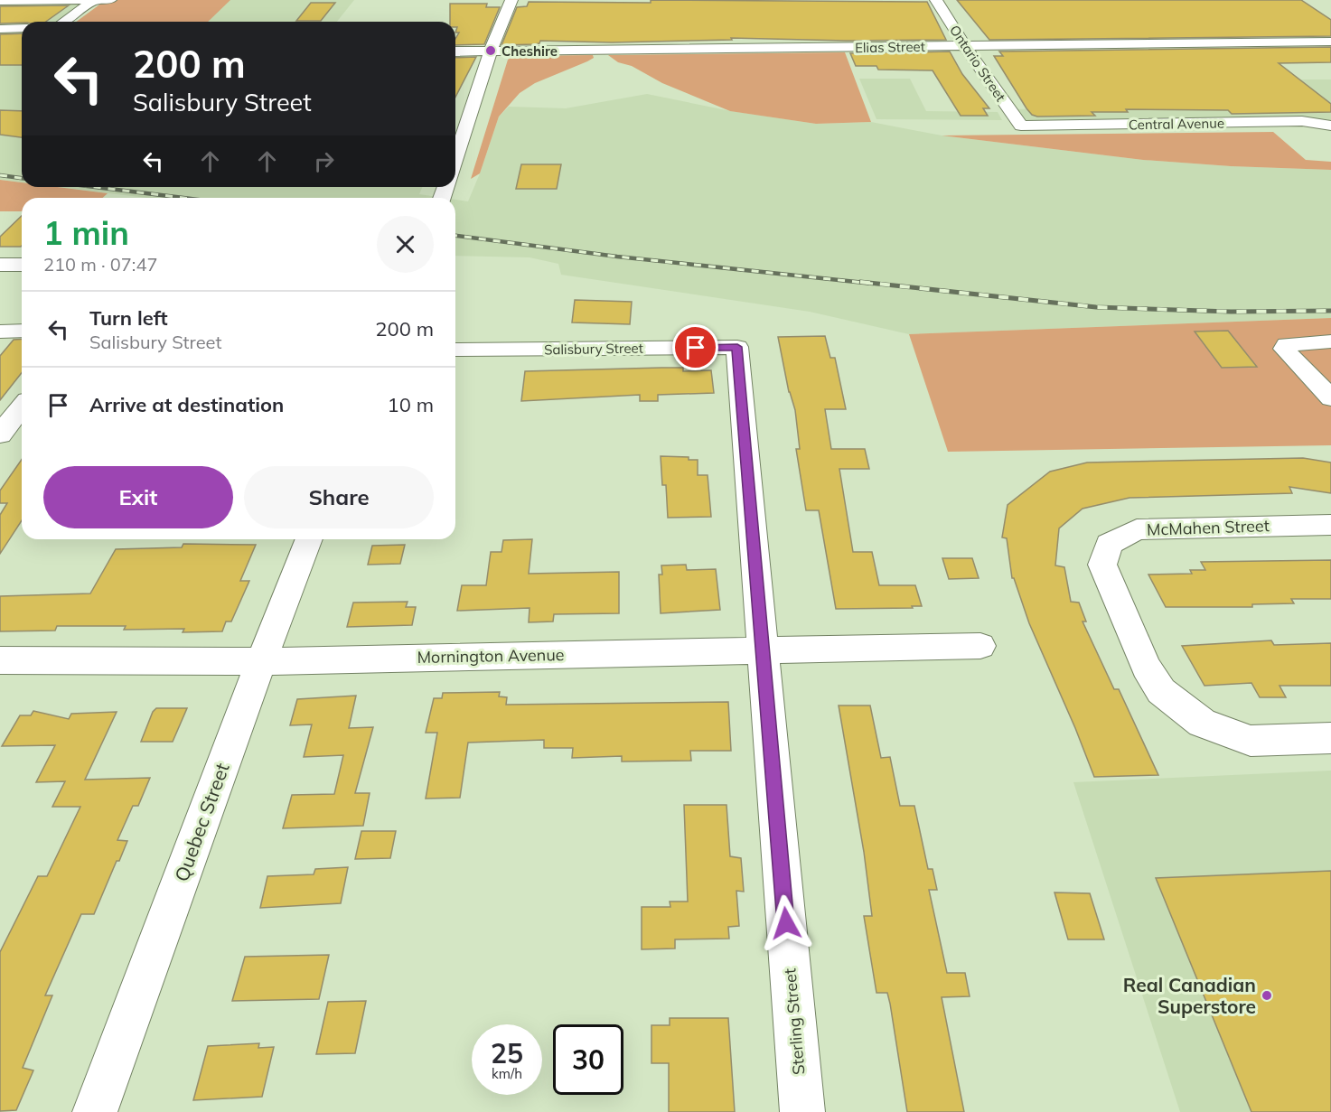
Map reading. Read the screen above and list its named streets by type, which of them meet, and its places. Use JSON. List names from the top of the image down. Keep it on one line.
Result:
{"streets":{"street":["Elias Street","Ontario Street","Central Avenue","Salisbury Street","McMahen Street","Mornington Avenue","Quebec Street","Sterling Street"]},"crossings":[["Elias Street","Ontario Street"],["Ontario Street","Central Avenue"],["Salisbury Street","Sterling Street"],["Mornington Avenue","Quebec Street"],["Mornington Avenue","Sterling Street"]],"places":["Cheshire","Real Canadian Superstore"],"page":{"turn":["200 m","Salisbury Street"],"heading":["1 min","210 m · 07:47"],"list":[{"name":"Turn left","note":"Salisbury Street","value":"200 m"},{"name":"Arrive at destination","value":"10 m"}],"buttons":["Exit","Share"],"speed":"25 km/h","limit":"30"}}
